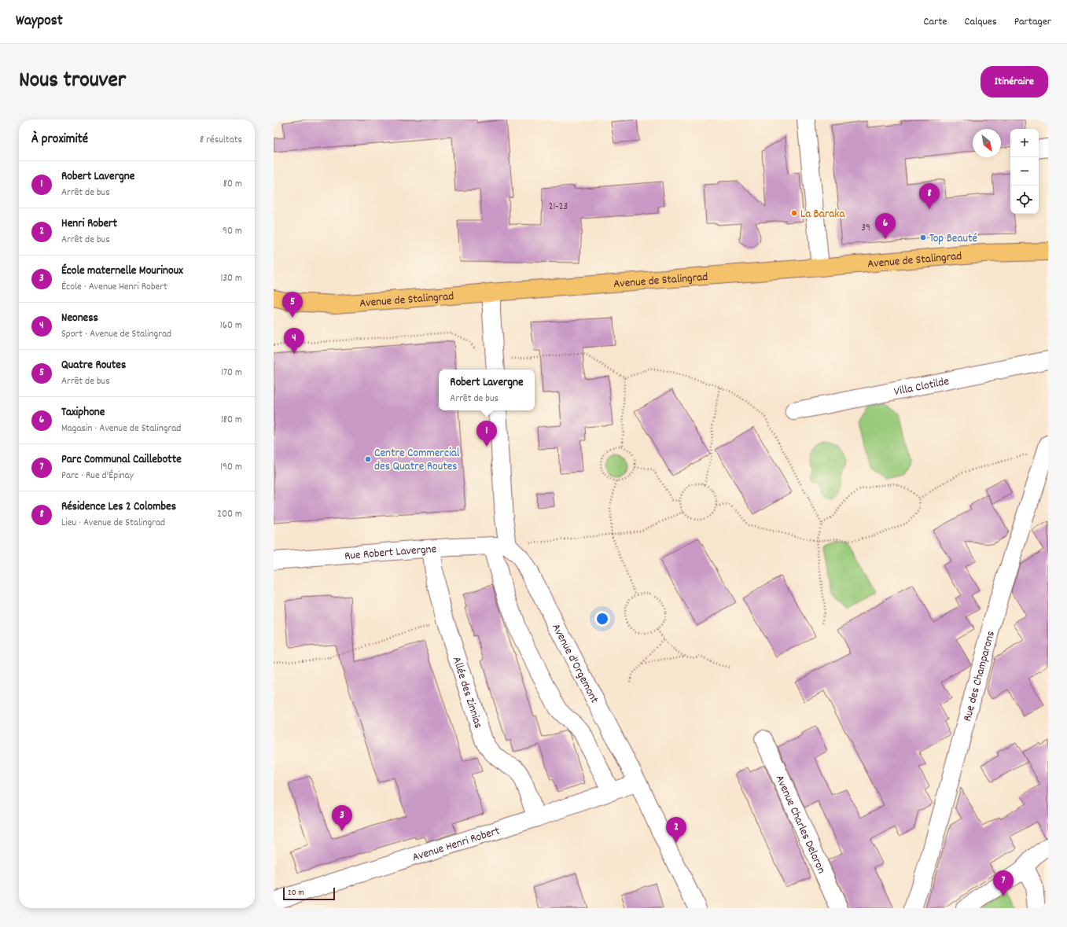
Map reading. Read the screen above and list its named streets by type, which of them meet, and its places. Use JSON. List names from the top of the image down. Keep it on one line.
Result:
{"streets":{"main road":["Avenue de Stalingrad"],"street":["Villa Clotilde","Rue Robert Lavergne","Avenue d'Orgemont","Rue des Champarons","Allée des Zinnias","Avenue Charles Deloron","Avenue Henri Robert"]},"crossings":[["Rue Robert Lavergne","Avenue d'Orgemont"],["Rue Robert Lavergne","Allée des Zinnias"],["Avenue d'Orgemont","Avenue Henri Robert"],["Allée des Zinnias","Avenue Henri Robert"]],"places":["La Baraka","Top Beauté","Centre Commercial des Quatre Routes"],"house_numbers":["21-23","39"],"scale_bar":"20 m","north":"bottom right","page":{"header":"Waypost","nav":["Carte","Calques","Partager"],"title":"Nous trouver","buttons":"Itinéraire","heading":["À proximité","8 résultats"],"map_buttons":["+","−"],"list":[{"mark":"1","name":"Robert Lavergne","note":"Arrêt de bus","value":"80 m"},{"mark":"2","name":"Henri Robert","note":"Arrêt de bus","value":"90 m"},{"mark":"3","name":"École maternelle Mourinoux","note":"École · Avenue Henri Robert","value":"130 m"},{"mark":"4","name":"Neoness","note":"Sport · Avenue de Stalingrad","value":"160 m"},{"mark":"5","name":"Quatre Routes","note":"Arrêt de bus","value":"170 m"},{"mark":"6","name":"Taxiphone","note":"Magasin · Avenue de Stalingrad","value":"180 m"},{"mark":"7","name":"Parc Communal Caillebotte","note":"Parc · Rue d'Épinay","value":"190 m"},{"mark":"8","name":"Résidence Les 2 Colombes","note":"Lieu · Avenue de Stalingrad","value":"200 m"}],"pins":["8","6","5","4","1","3","2","7"],"popup":["Robert Lavergne","Arrêt de bus"],"scale":"20 m"}}
